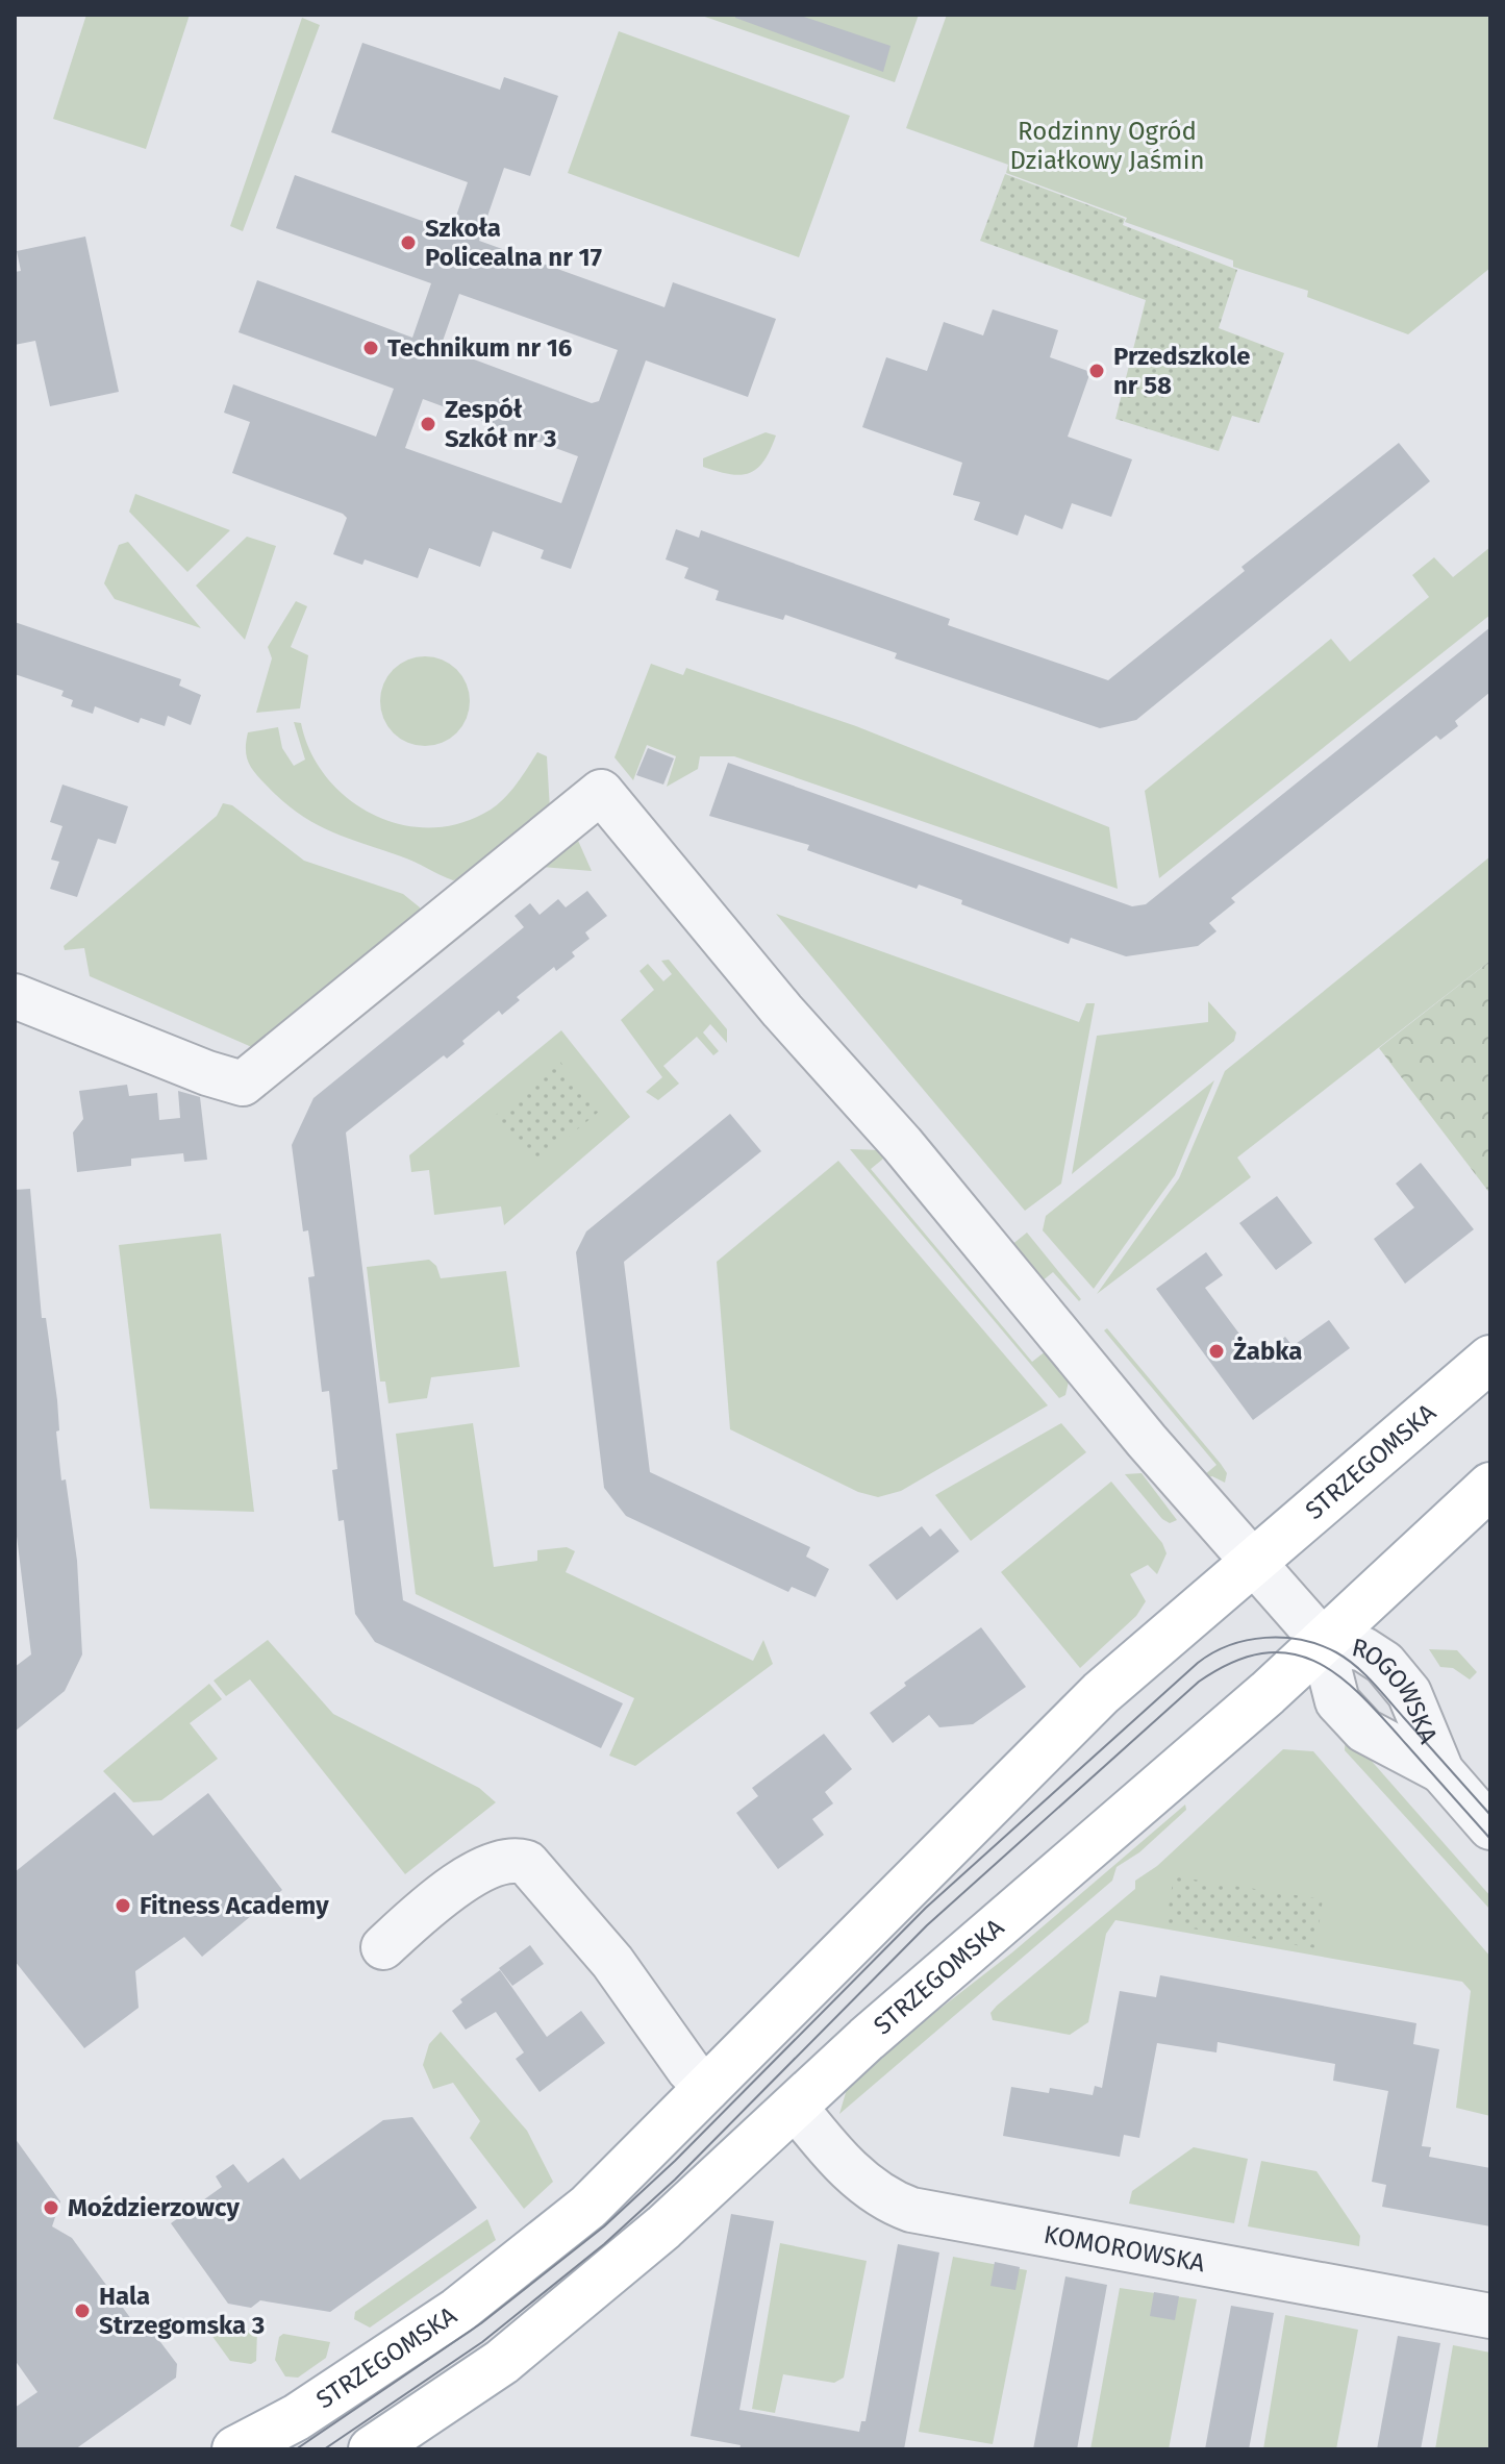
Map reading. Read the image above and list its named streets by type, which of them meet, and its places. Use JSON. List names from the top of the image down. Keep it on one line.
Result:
{"streets":{"main road":["STRZEGOMSKA"],"street":["ROGOWSKA","KOMOROWSKA"]},"crossings":[["STRZEGOMSKA","ROGOWSKA"],["STRZEGOMSKA","KOMOROWSKA"]],"parks":["Rodzinny Ogród Działkowy Jaśmin"],"places":["Szkoła Policealna nr 17","Technikum nr 16","Przedszkole nr 58","Zespół Szkół nr 3","Żabka","Fitness Academy","Moździerzowcy","Hala Strzegomska 3"]}
